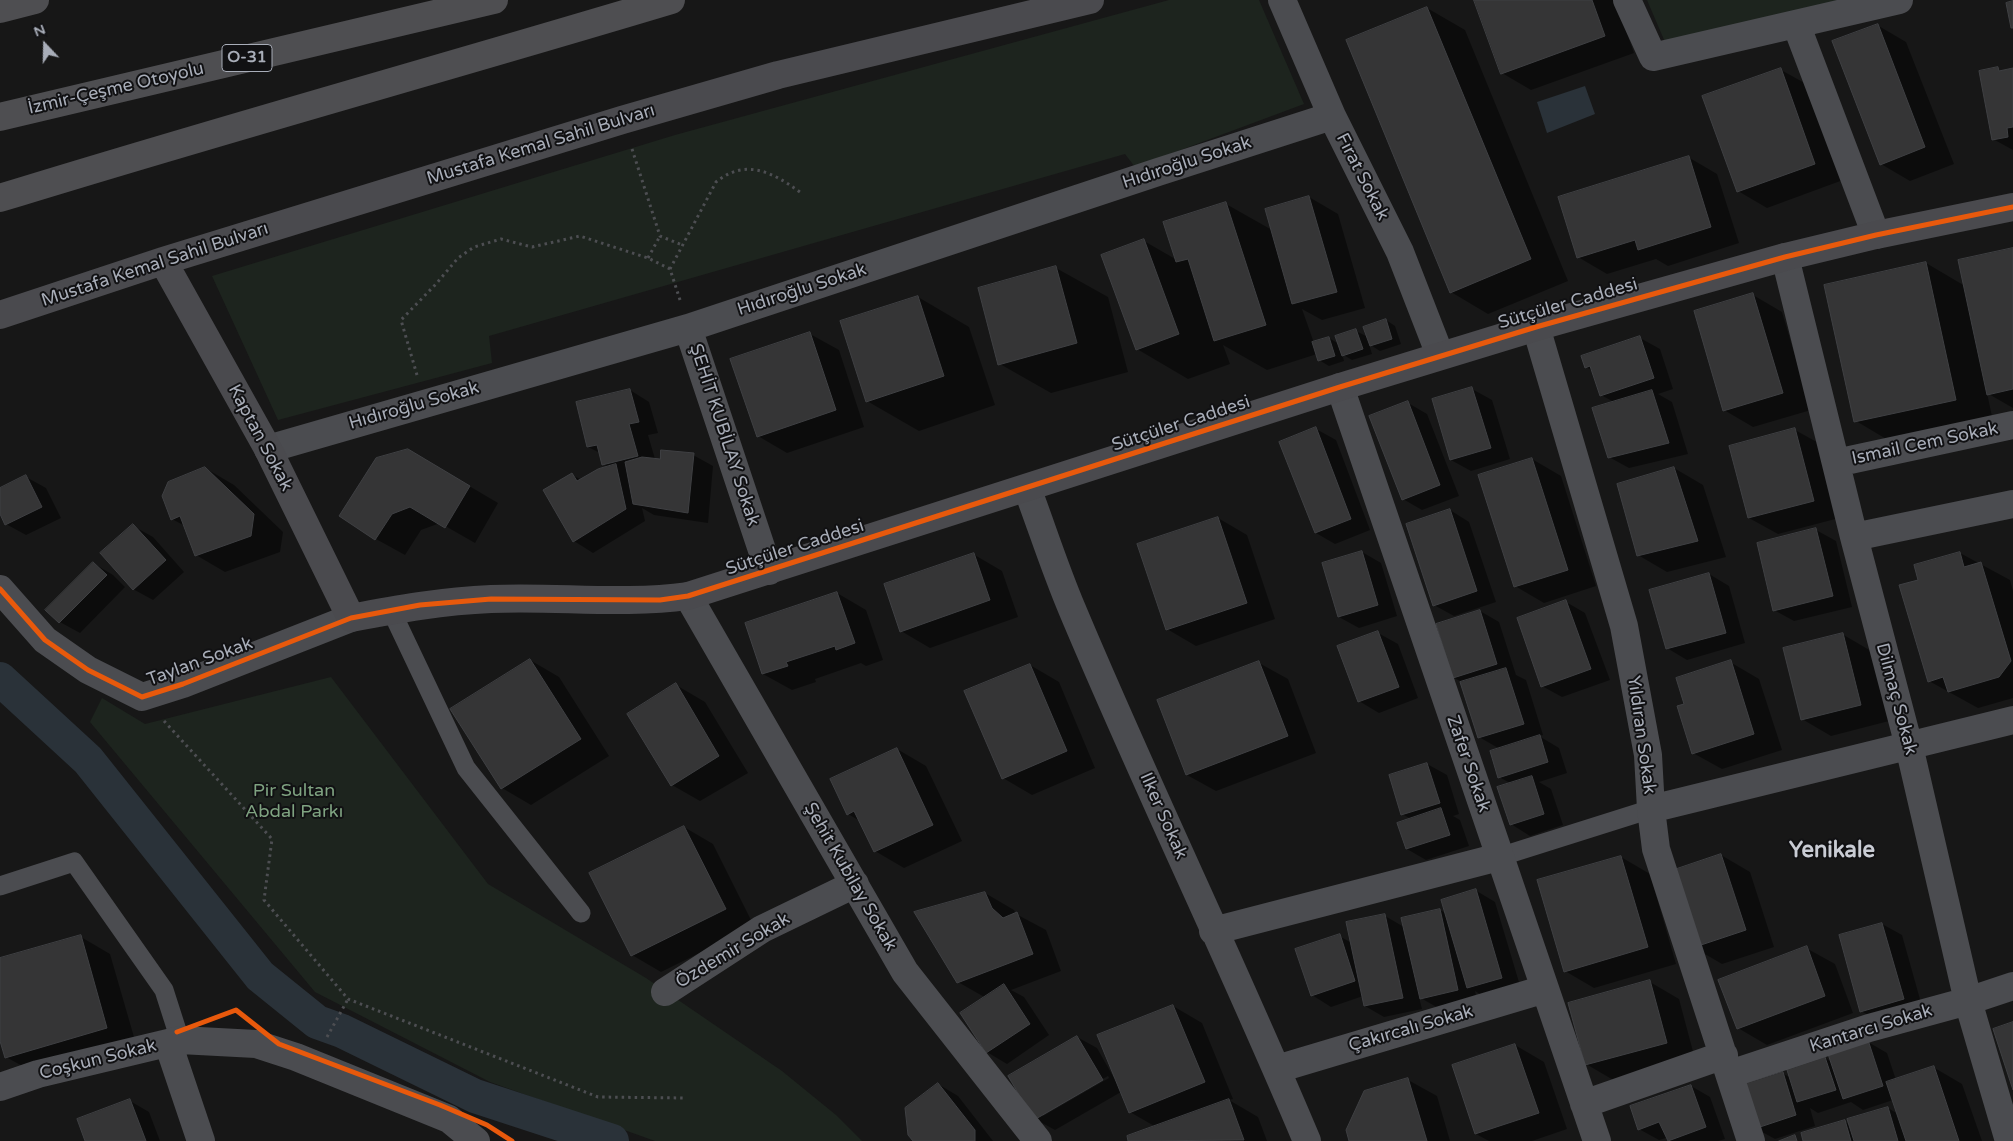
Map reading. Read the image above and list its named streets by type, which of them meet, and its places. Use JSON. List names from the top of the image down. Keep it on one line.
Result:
{"streets":{"highway":["O-31","İzmir-Çeşme Otoyolu"],"street":["Mustafa Kemal Sahil Bulvarı","Hıdıroğlu Sokak","Fırat Sokak","Sütçüler Caddesi","ŞEHİT KUBİLAY Sokak","Kaptan Sokak","Ismail Cem Sokak","Taylan Sokak","Dilmaç Sokak","Yıldıran Sokak","Zafer Sokak","Ilker Sokak","Şehit Kubilay Sokak","Özdemir Sokak","Çakırcalı Sokak","Kantarcı Sokak","Coşkun Sokak"]},"crossings":[["Mustafa Kemal Sahil Bulvarı","Kaptan Sokak"],["Hıdıroğlu Sokak","Fırat Sokak"],["Hıdıroğlu Sokak","ŞEHİT KUBİLAY Sokak"],["Hıdıroğlu Sokak","Kaptan Sokak"],["Fırat Sokak","Sütçüler Caddesi"],["Sütçüler Caddesi","ŞEHİT KUBİLAY Sokak"],["Sütçüler Caddesi","Kaptan Sokak"],["Sütçüler Caddesi","Taylan Sokak"],["Sütçüler Caddesi","Dilmaç Sokak"],["Sütçüler Caddesi","Yıldıran Sokak"],["Sütçüler Caddesi","Zafer Sokak"],["Sütçüler Caddesi","Ilker Sokak"],["Sütçüler Caddesi","Şehit Kubilay Sokak"],["Kaptan Sokak","Taylan Sokak"],["Ismail Cem Sokak","Dilmaç Sokak"],["Dilmaç Sokak","Kantarcı Sokak"],["Yıldıran Sokak","Kantarcı Sokak"],["Zafer Sokak","Çakırcalı Sokak"],["Zafer Sokak","Kantarcı Sokak"],["Ilker Sokak","Çakırcalı Sokak"],["Şehit Kubilay Sokak","Özdemir Sokak"]],"districts":["Yenikale"],"parks":["Pir Sultan Abdal Parkı"],"north":"top"}
